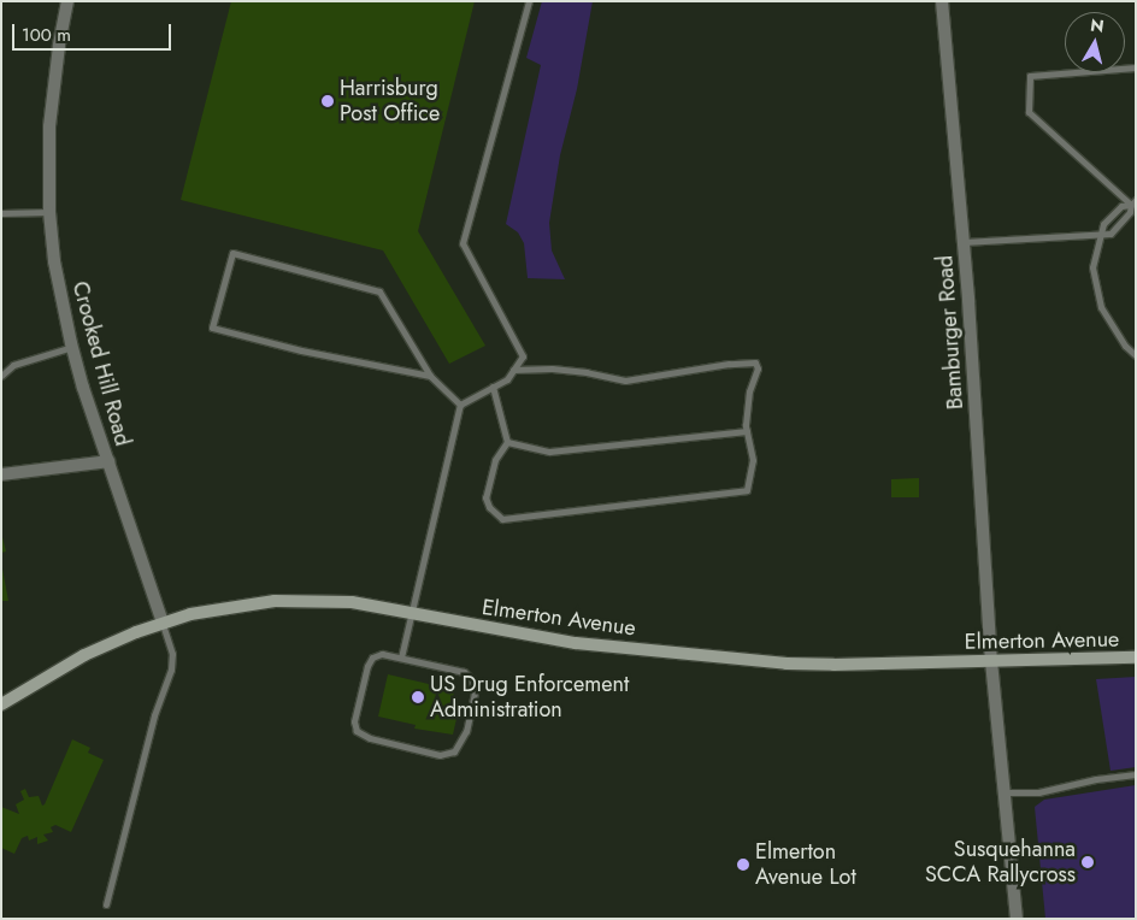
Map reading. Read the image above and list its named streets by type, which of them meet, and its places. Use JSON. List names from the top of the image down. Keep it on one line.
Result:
{"streets":{"main road":["Elmerton Avenue"],"street":["Bamburger Road","Crooked Hill Road"]},"crossings":[["Bamburger Road","Elmerton Avenue"],["Crooked Hill Road","Elmerton Avenue"]],"places":["Harrisburg Post Office","US Drug Enforcement Administration","Susquehanna SCCA Rallycross","Elmerton Avenue Lot"],"scale_bar":"100 m","north":"top"}
